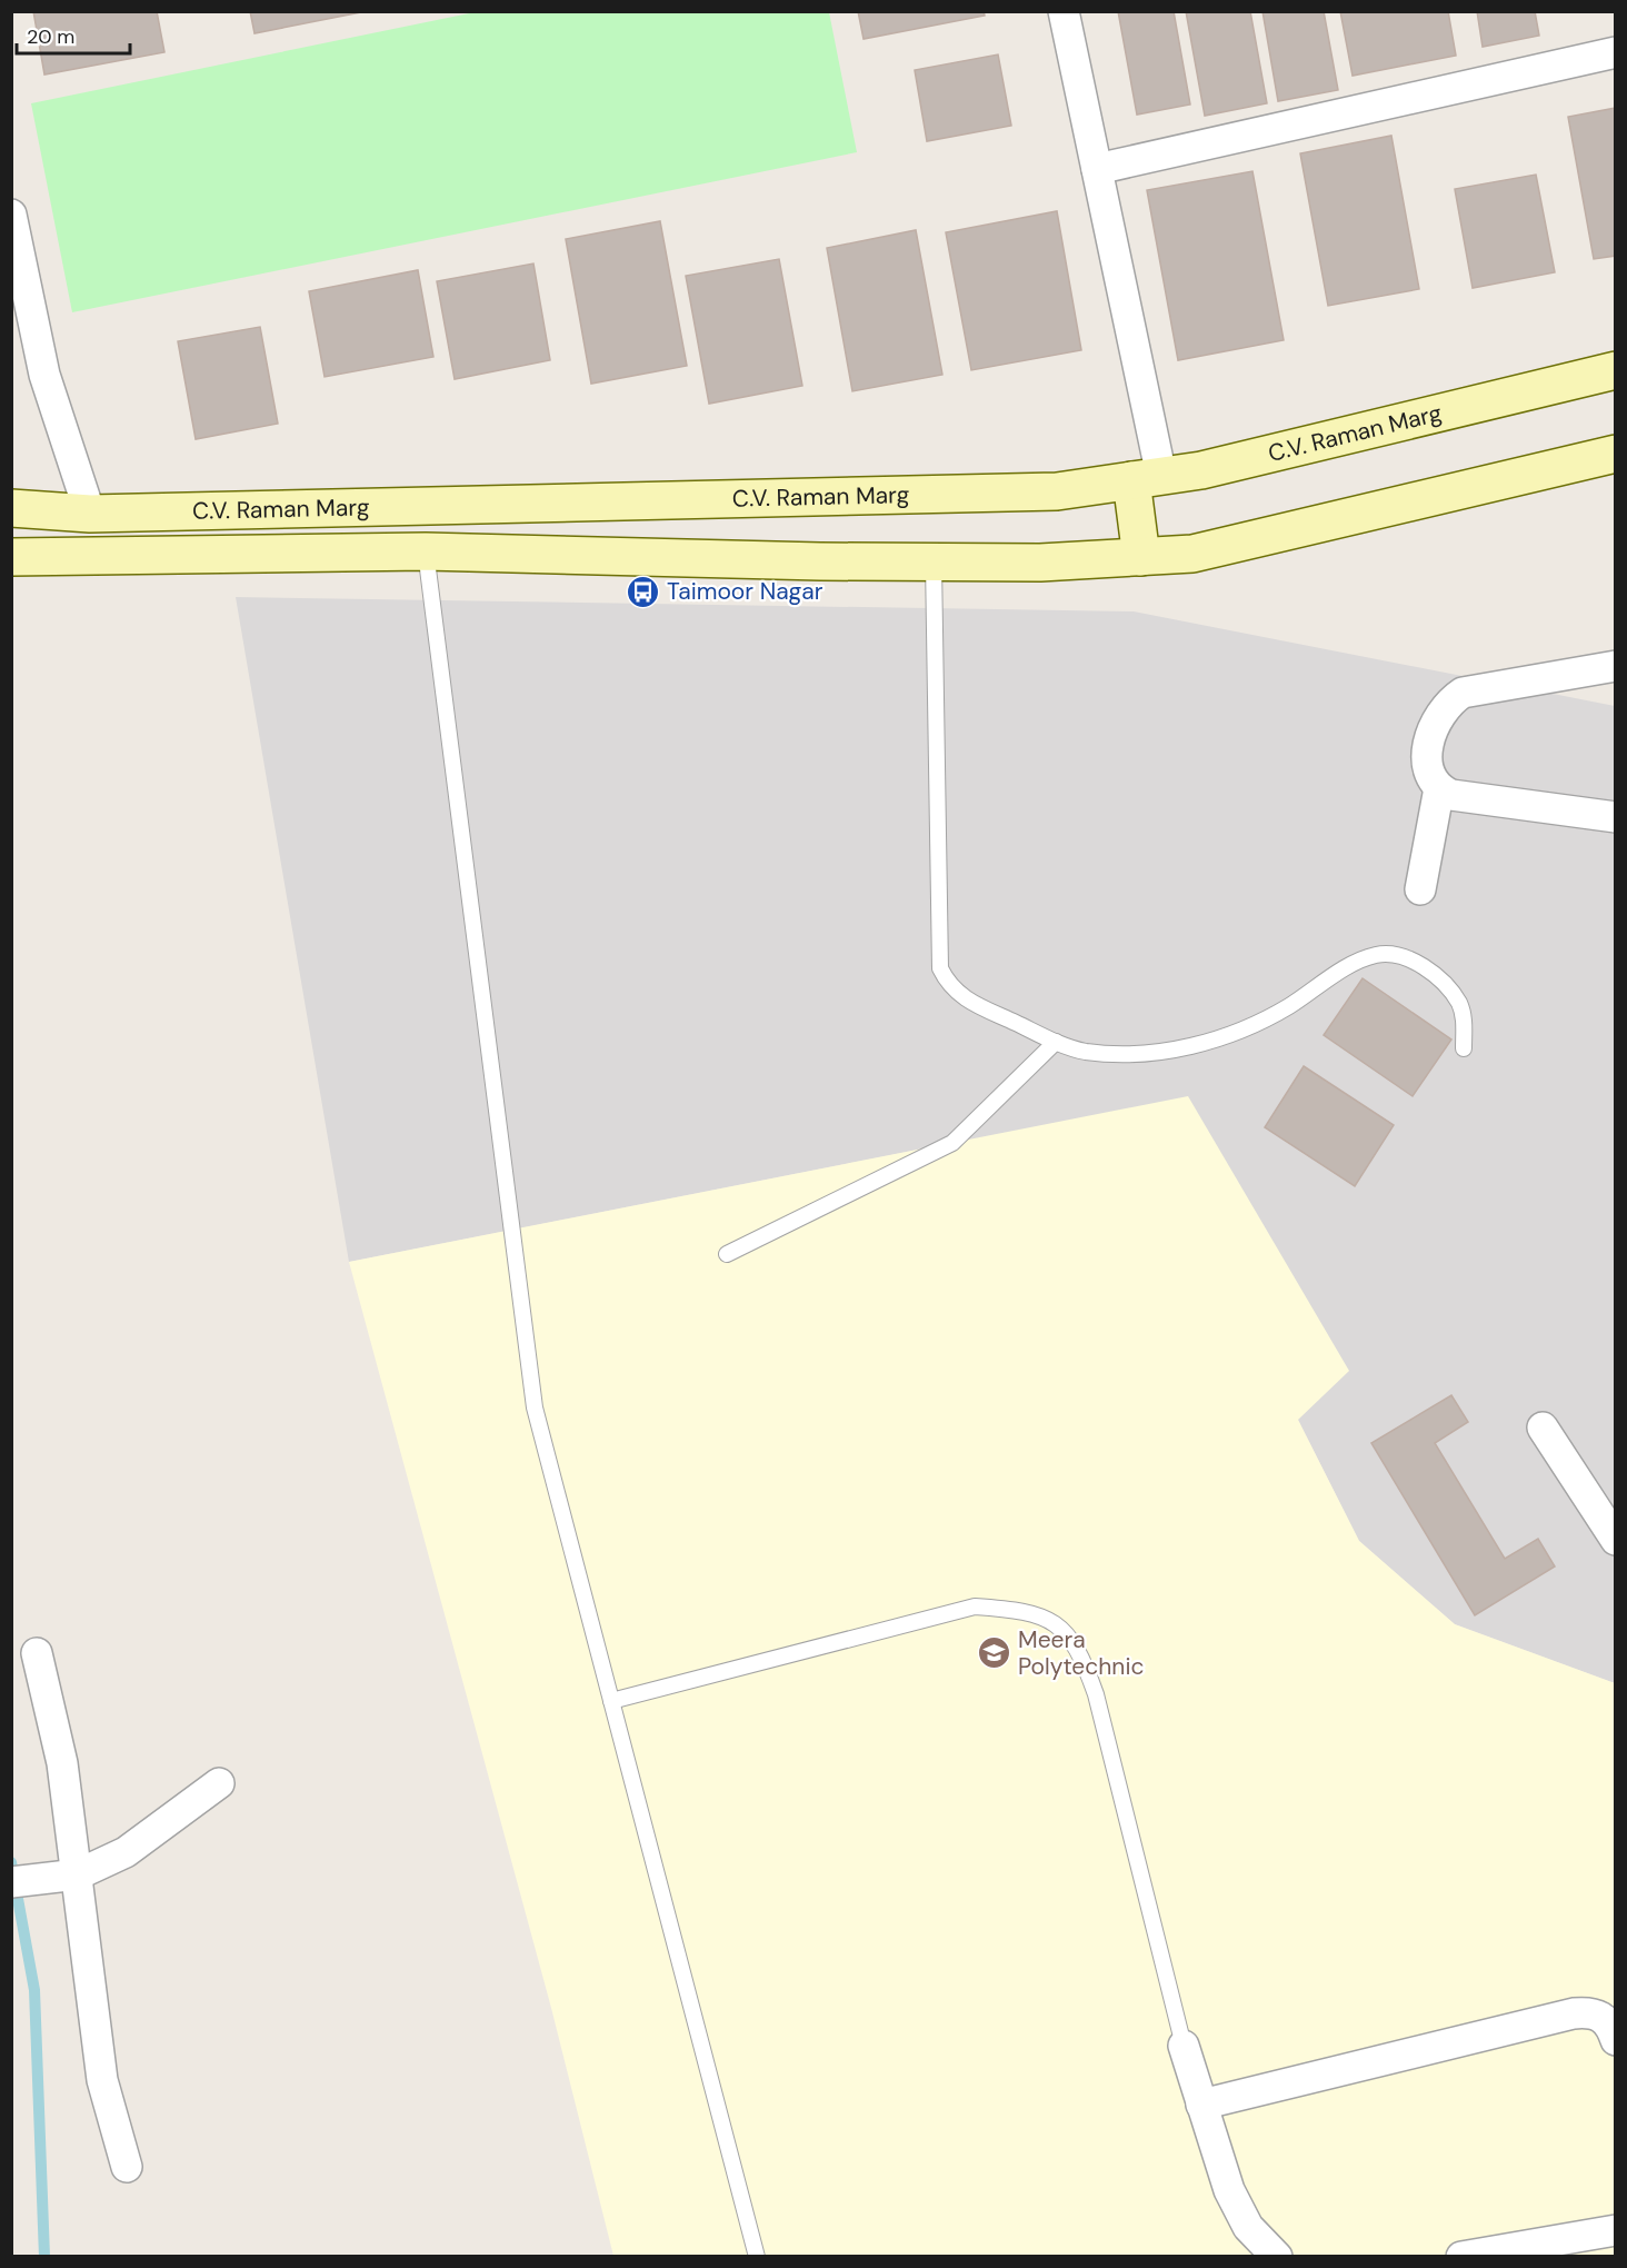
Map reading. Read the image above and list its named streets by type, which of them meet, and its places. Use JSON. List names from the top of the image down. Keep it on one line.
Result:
{"streets":{"main road":["C.V. Raman Marg"]},"places":{"bus stop":["Taimoor Nagar"],"school or university":["Meera Polytechnic"]},"scale_bar":"20 m"}
